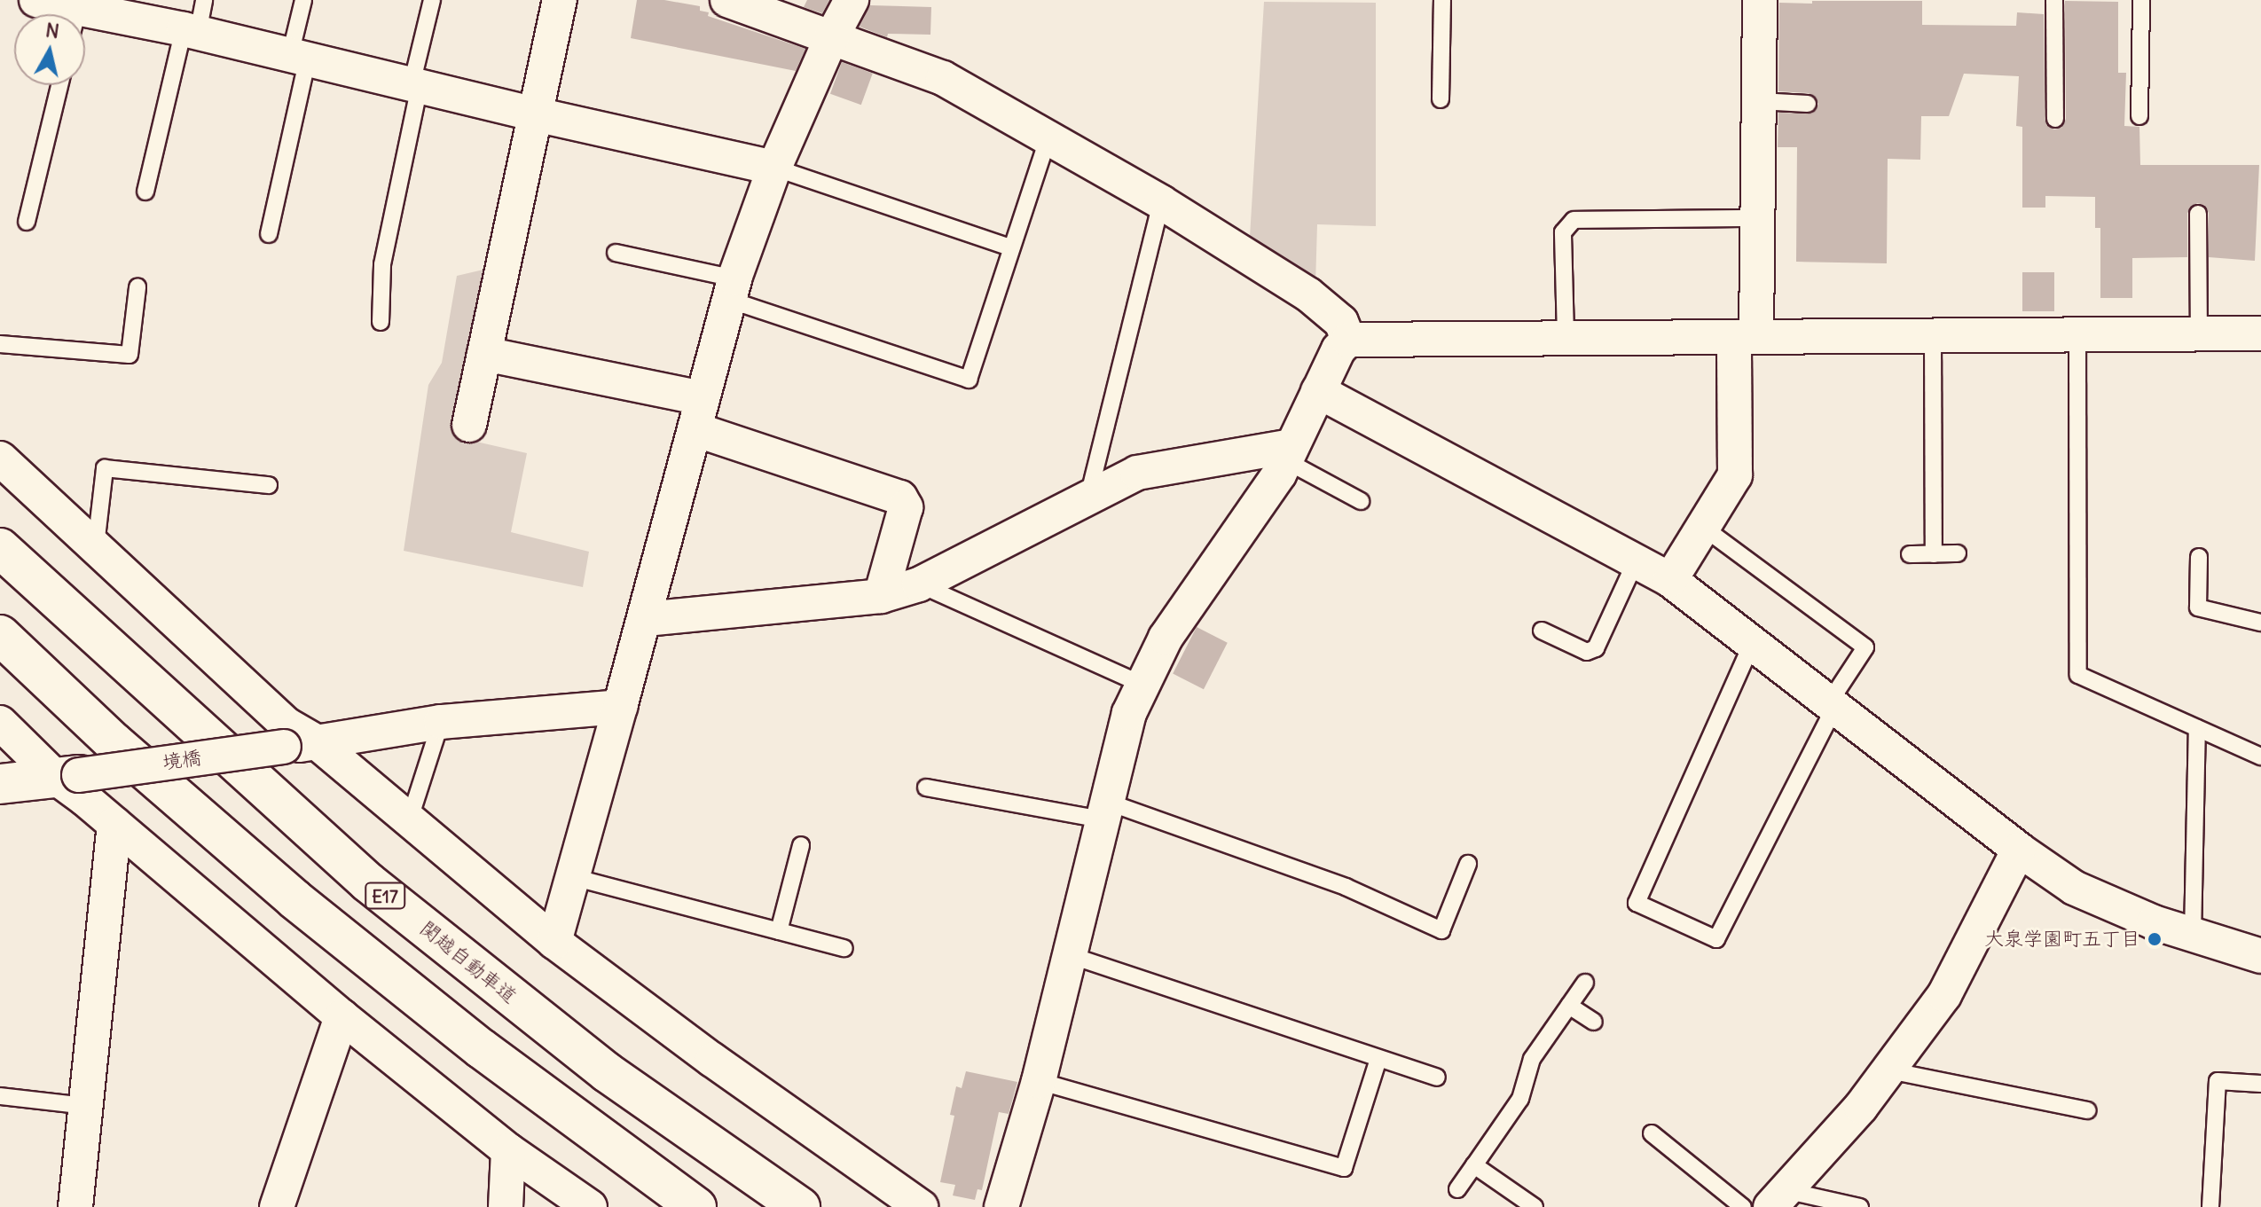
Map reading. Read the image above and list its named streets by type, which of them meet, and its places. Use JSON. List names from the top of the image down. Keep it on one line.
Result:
{"streets":{"main road":["E17","関越自動車道"],"street":["境橋"]},"places":["大泉学園町五丁目"],"north":"top"}
